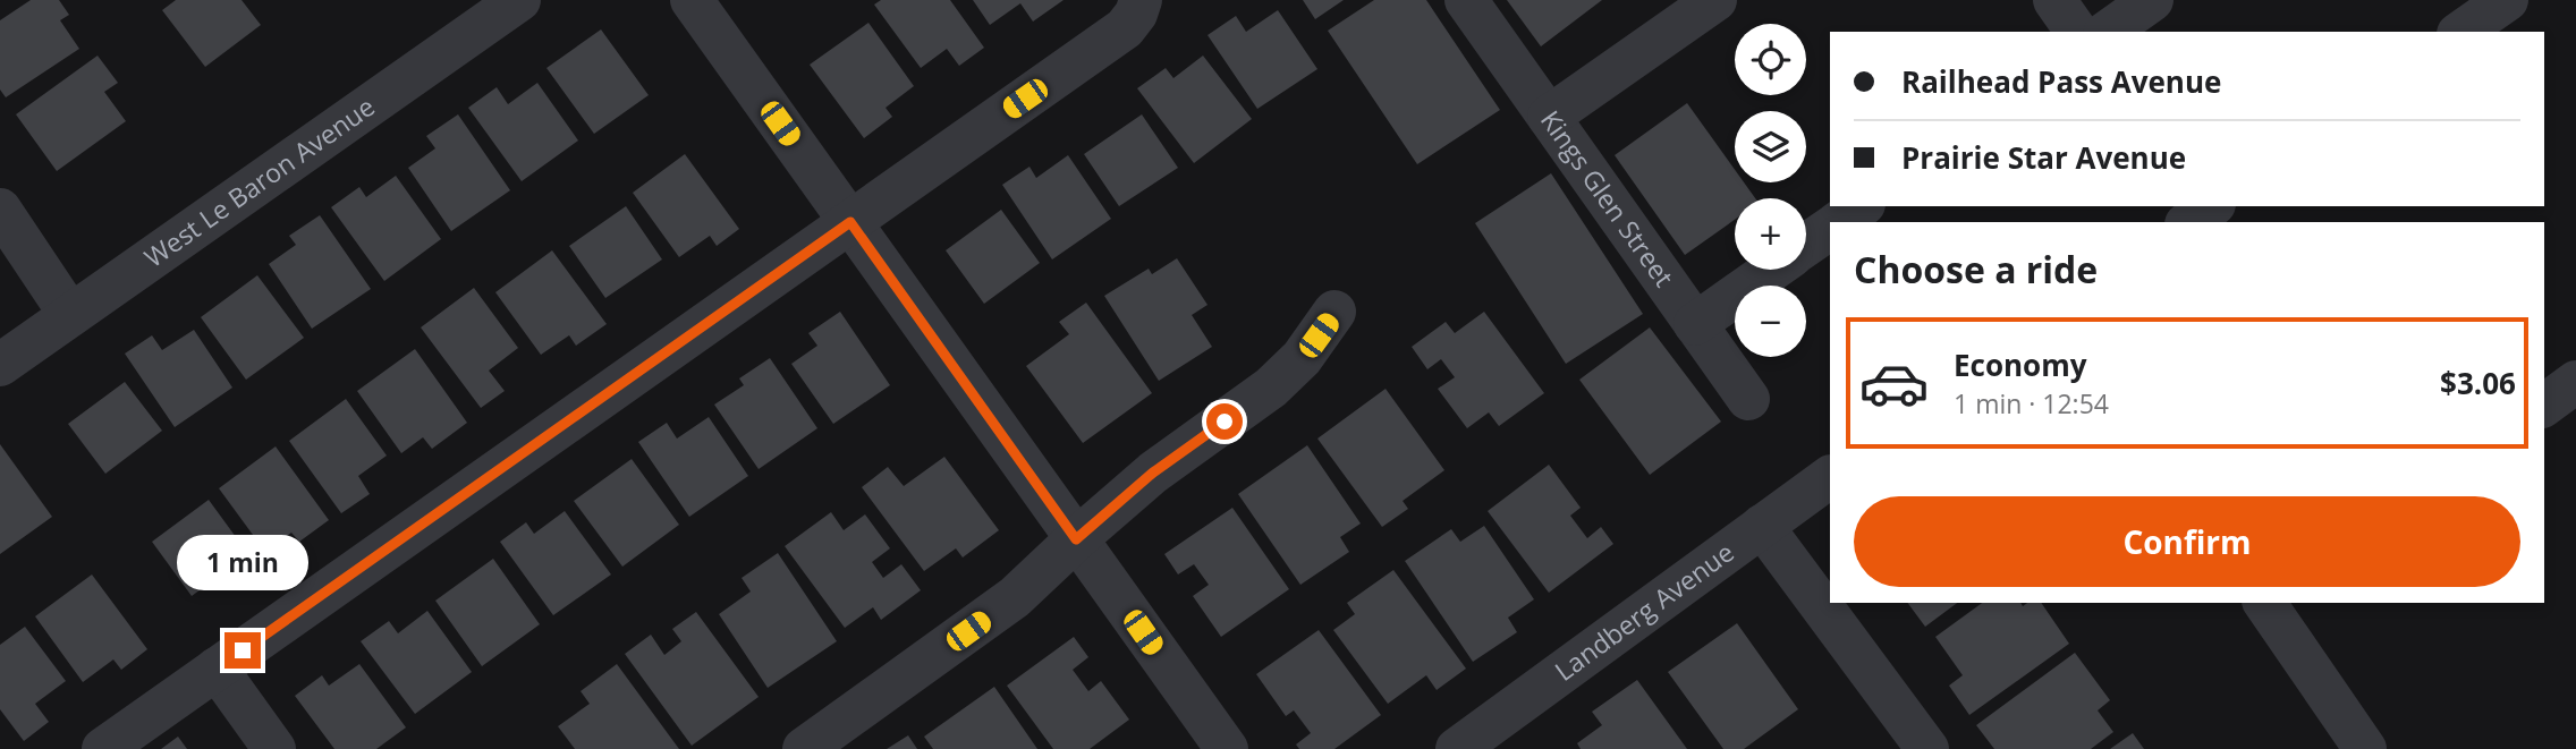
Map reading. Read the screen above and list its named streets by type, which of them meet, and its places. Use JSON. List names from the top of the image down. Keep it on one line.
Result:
{"streets":{"street":["West Le Baron Avenue","Kings Glen Street","Landberg Avenue"]},"page":{"map_buttons":["+","−"],"banner":["Railhead Pass Avenue","Prairie Star Avenue"],"heading":"Choose a ride","list":[{"name":"Economy","note":"1 min · 12:54","value":"$3.06"}],"buttons":"Confirm","bubble":"1 min"}}
